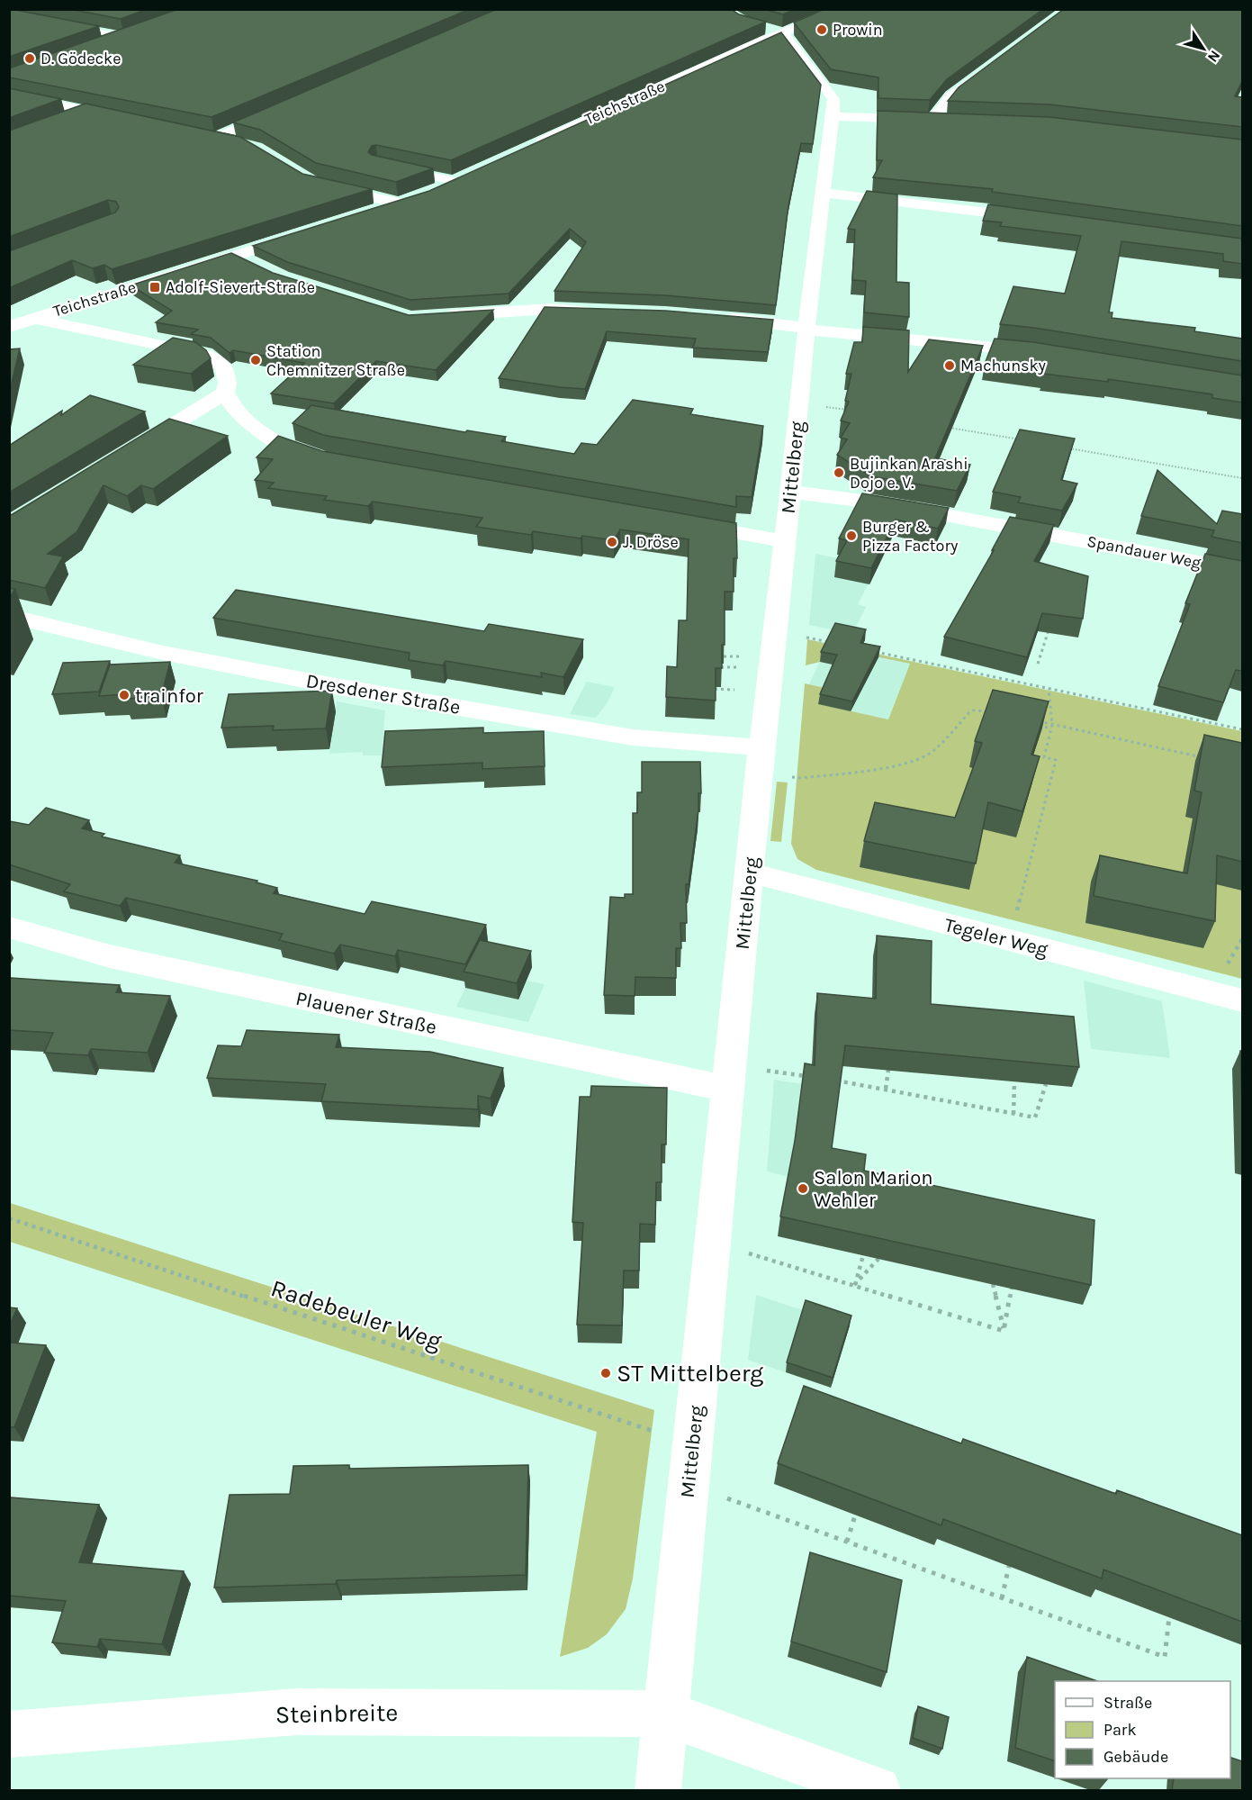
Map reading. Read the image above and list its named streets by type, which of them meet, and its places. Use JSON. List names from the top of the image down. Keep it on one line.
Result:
{"streets":{"street":["Teichstraße","Mittelberg","Spandauer Weg","Dresdener Straße","Tegeler Weg","Plauener Straße","Steinbreite"],"path":["Radebeuler Weg"]},"crossings":[["Teichstraße","Mittelberg"],["Mittelberg","Spandauer Weg"],["Mittelberg","Dresdener Straße"],["Mittelberg","Tegeler Weg"],["Mittelberg","Plauener Straße"],["Mittelberg","Radebeuler Weg"],["Mittelberg","Steinbreite"]],"places":{"other":["Prowin","D. Gödecke","Station Chemnitzer Straße","Machunsky","Bujinkan Arashi Dojo e. V.","Burger & Pizza Factory","J. Dröse","trainfor","Salon Marion Wehler","ST Mittelberg"],"transit":["Adolf-Sievert-Straße"]},"legend":["Straße","Park","Gebäude"],"north":"bottom right"}
